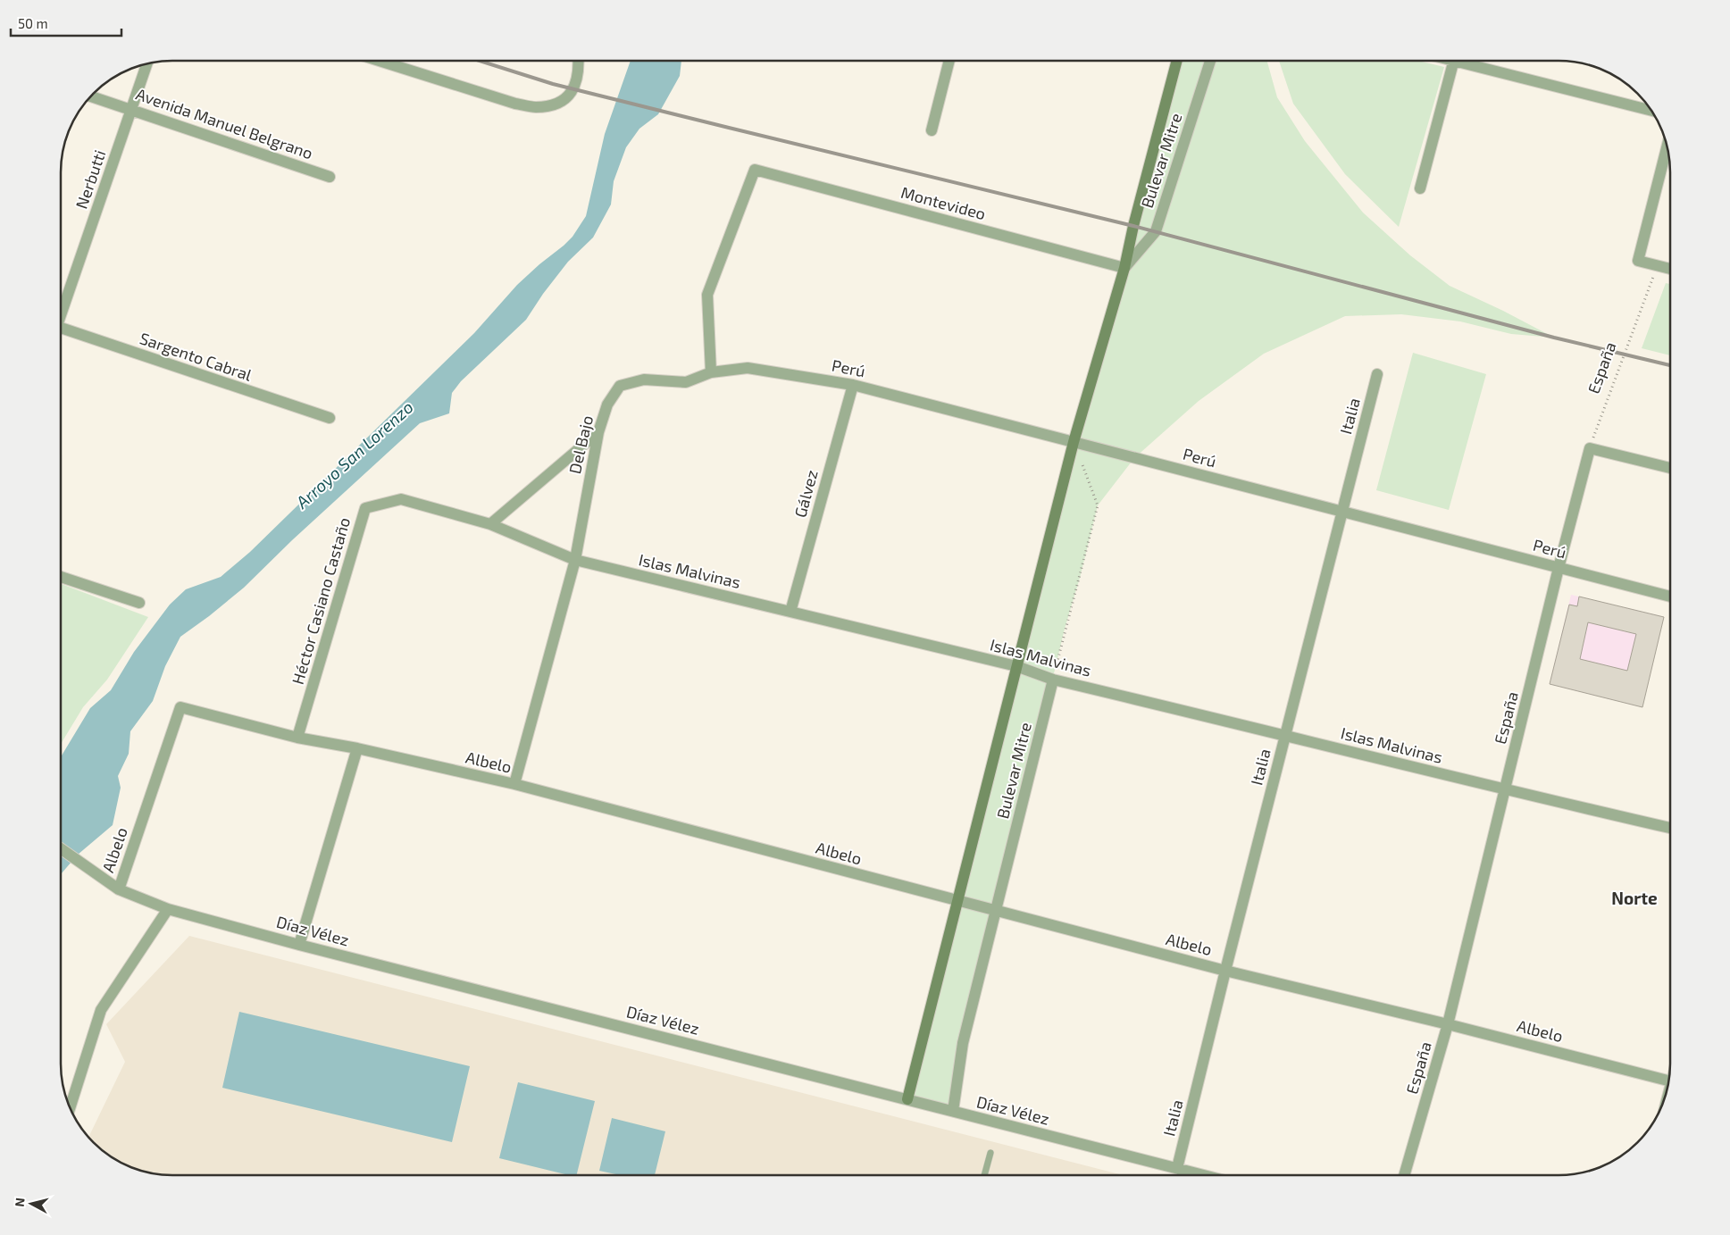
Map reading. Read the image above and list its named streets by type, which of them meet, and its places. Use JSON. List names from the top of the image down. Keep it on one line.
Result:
{"streets":{"street":["Avenida Manuel Belgrano","Bulevar Mitre","Nerbutti","Montevideo","Sargento Cabral","España","Perú","Italia","Del Bajo","Gálvez","Islas Malvinas","Héctor Casiano Castaño","Albelo","Díaz Vélez"]},"crossings":[["Avenida Manuel Belgrano","Nerbutti"],["Bulevar Mitre","Montevideo"],["Bulevar Mitre","Perú"],["Bulevar Mitre","Islas Malvinas"],["Bulevar Mitre","Albelo"],["Bulevar Mitre","Díaz Vélez"],["Montevideo","Perú"],["Montevideo","Del Bajo"],["España","Perú"],["España","Islas Malvinas"],["España","Albelo"],["Perú","Italia"],["Perú","Del Bajo"],["Perú","Gálvez"],["Italia","Islas Malvinas"],["Italia","Albelo"],["Italia","Díaz Vélez"],["Del Bajo","Islas Malvinas"],["Del Bajo","Albelo"],["Gálvez","Islas Malvinas"],["Islas Malvinas","Héctor Casiano Castaño"],["Héctor Casiano Castaño","Albelo"],["Albelo","Díaz Vélez"]],"districts":["Norte"],"water":["Arroyo San Lorenzo"],"scale_bar":"50 m","north":"left"}
